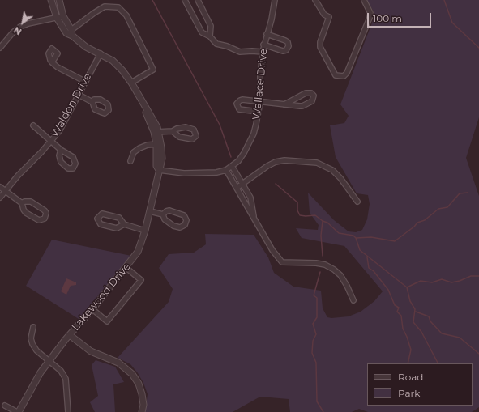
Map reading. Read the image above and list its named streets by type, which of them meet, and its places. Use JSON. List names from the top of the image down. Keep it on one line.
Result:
{"streets":{"street":["Wallace Drive","Waldon Drive","Lakewood Drive"]},"crossings":[["Wallace Drive","Lakewood Drive"],["Waldon Drive","Lakewood Drive"]],"legend":["Road","Park"],"scale_bar":"100 m","north":"bottom left"}
